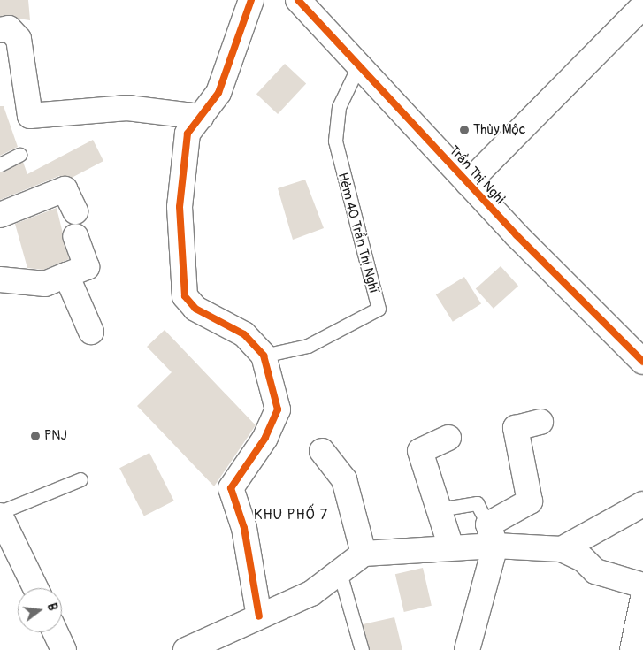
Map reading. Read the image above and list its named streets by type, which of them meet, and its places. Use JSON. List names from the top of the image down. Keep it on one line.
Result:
{"streets":{"street":["Trần Thị Nghỉ"],"lane":["Hẻm 40 Trần Thị Nghĩ"]},"crossings":[["Trần Thị Nghỉ","Hẻm 40 Trần Thị Nghĩ"]],"districts":["KHU PHỐ 7"],"places":["Thủy Mộc","PNJ"],"north":"right"}
